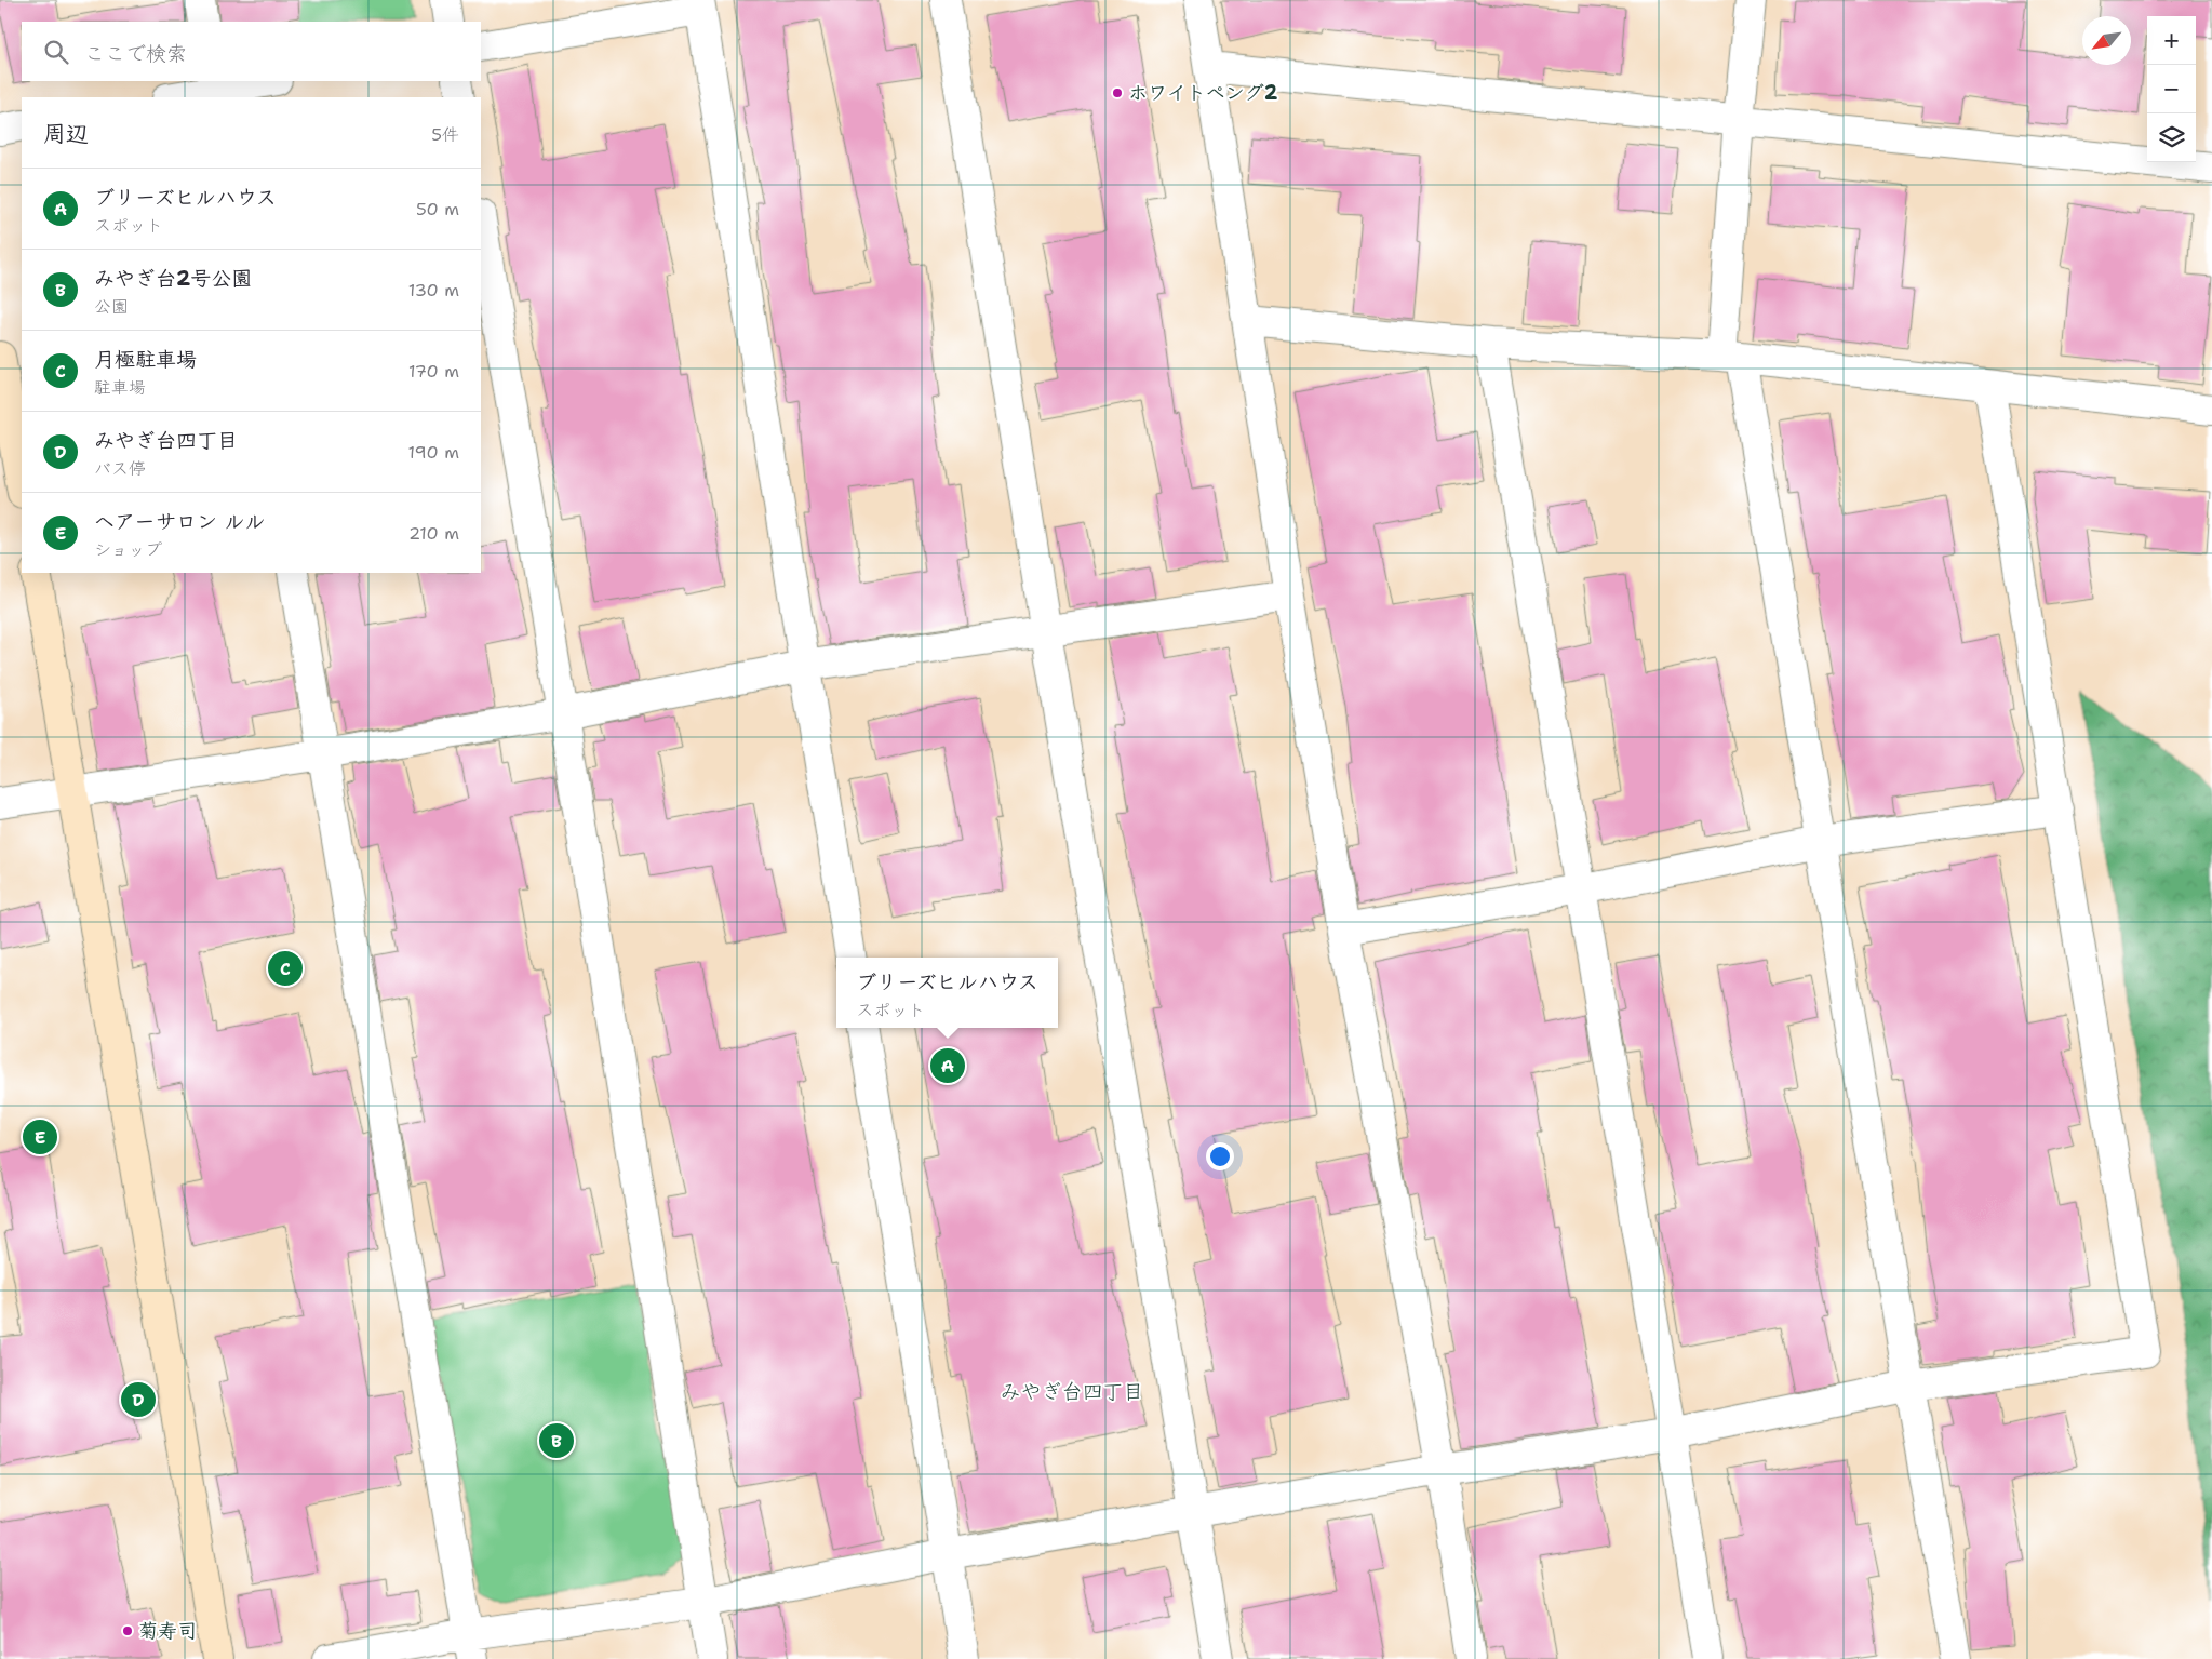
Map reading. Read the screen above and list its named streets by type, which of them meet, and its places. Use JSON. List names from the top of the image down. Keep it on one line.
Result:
{"districts":["みやぎ台四丁目"],"places":["ホワイトペング2","菊寿司"],"north":"bottom left","page":{"map_buttons":["+","−"],"search":"ここで検索","heading":["周辺","5件"],"list":[{"mark":"A","name":"ブリーズヒルハウス","note":"スポット","value":"50 m"},{"mark":"B","name":"みやぎ台2号公園","note":"公園","value":"130 m"},{"mark":"C","name":"月極駐車場","note":"駐車場","value":"170 m"},{"mark":"D","name":"みやぎ台四丁目","note":"バス停","value":"190 m"},{"mark":"E","name":"ヘアーサロン ルル","note":"ショップ","value":"210 m"}],"pins":["C","A","E","D","B"],"popup":["ブリーズヒルハウス","スポット"]}}
